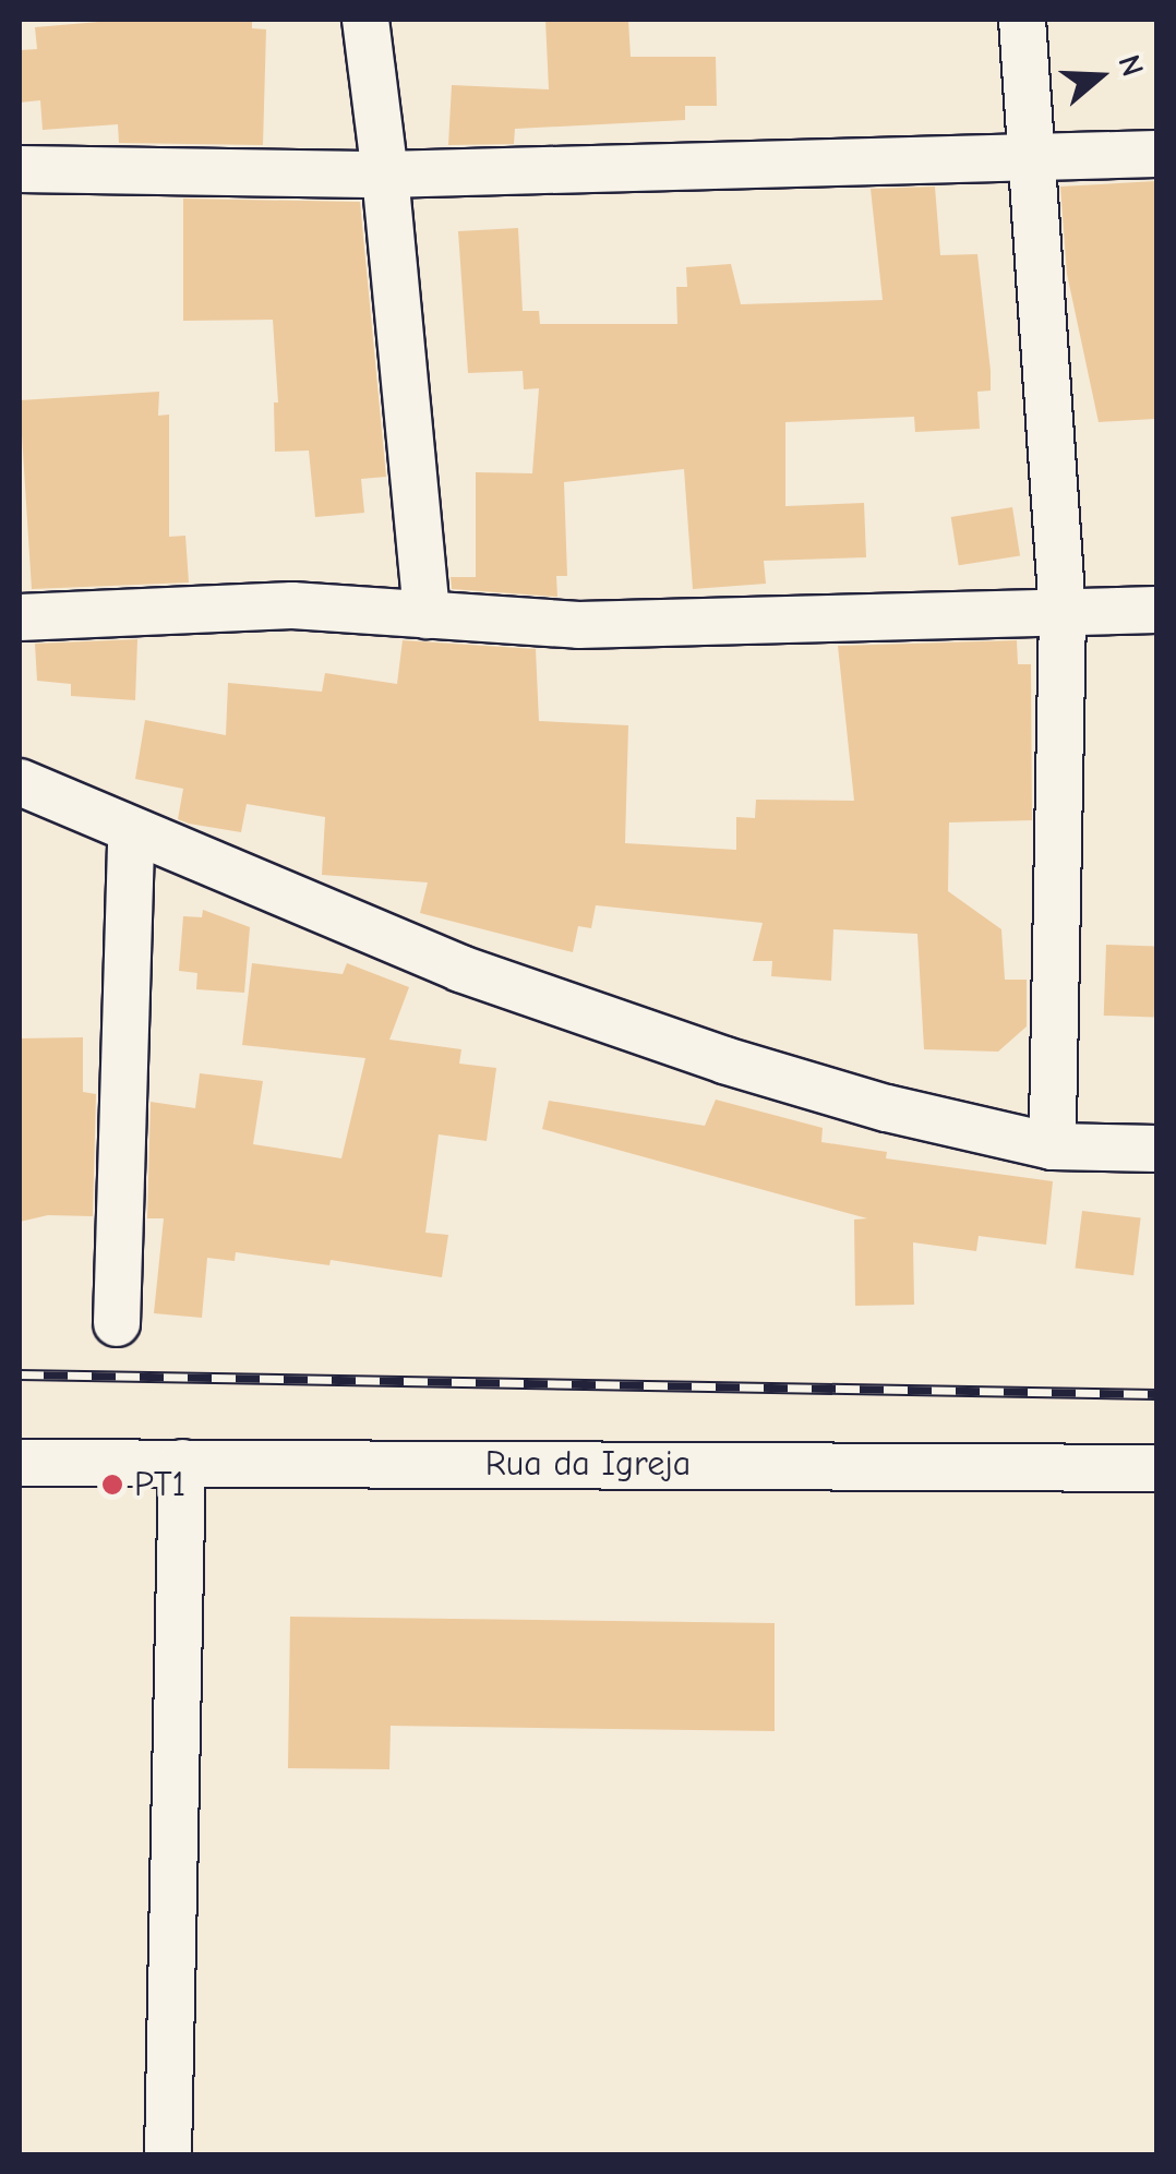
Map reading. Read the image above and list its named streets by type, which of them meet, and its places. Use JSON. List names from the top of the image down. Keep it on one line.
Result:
{"streets":{"street":["Rua da Igreja"]},"places":["PT1"],"north":"right"}
